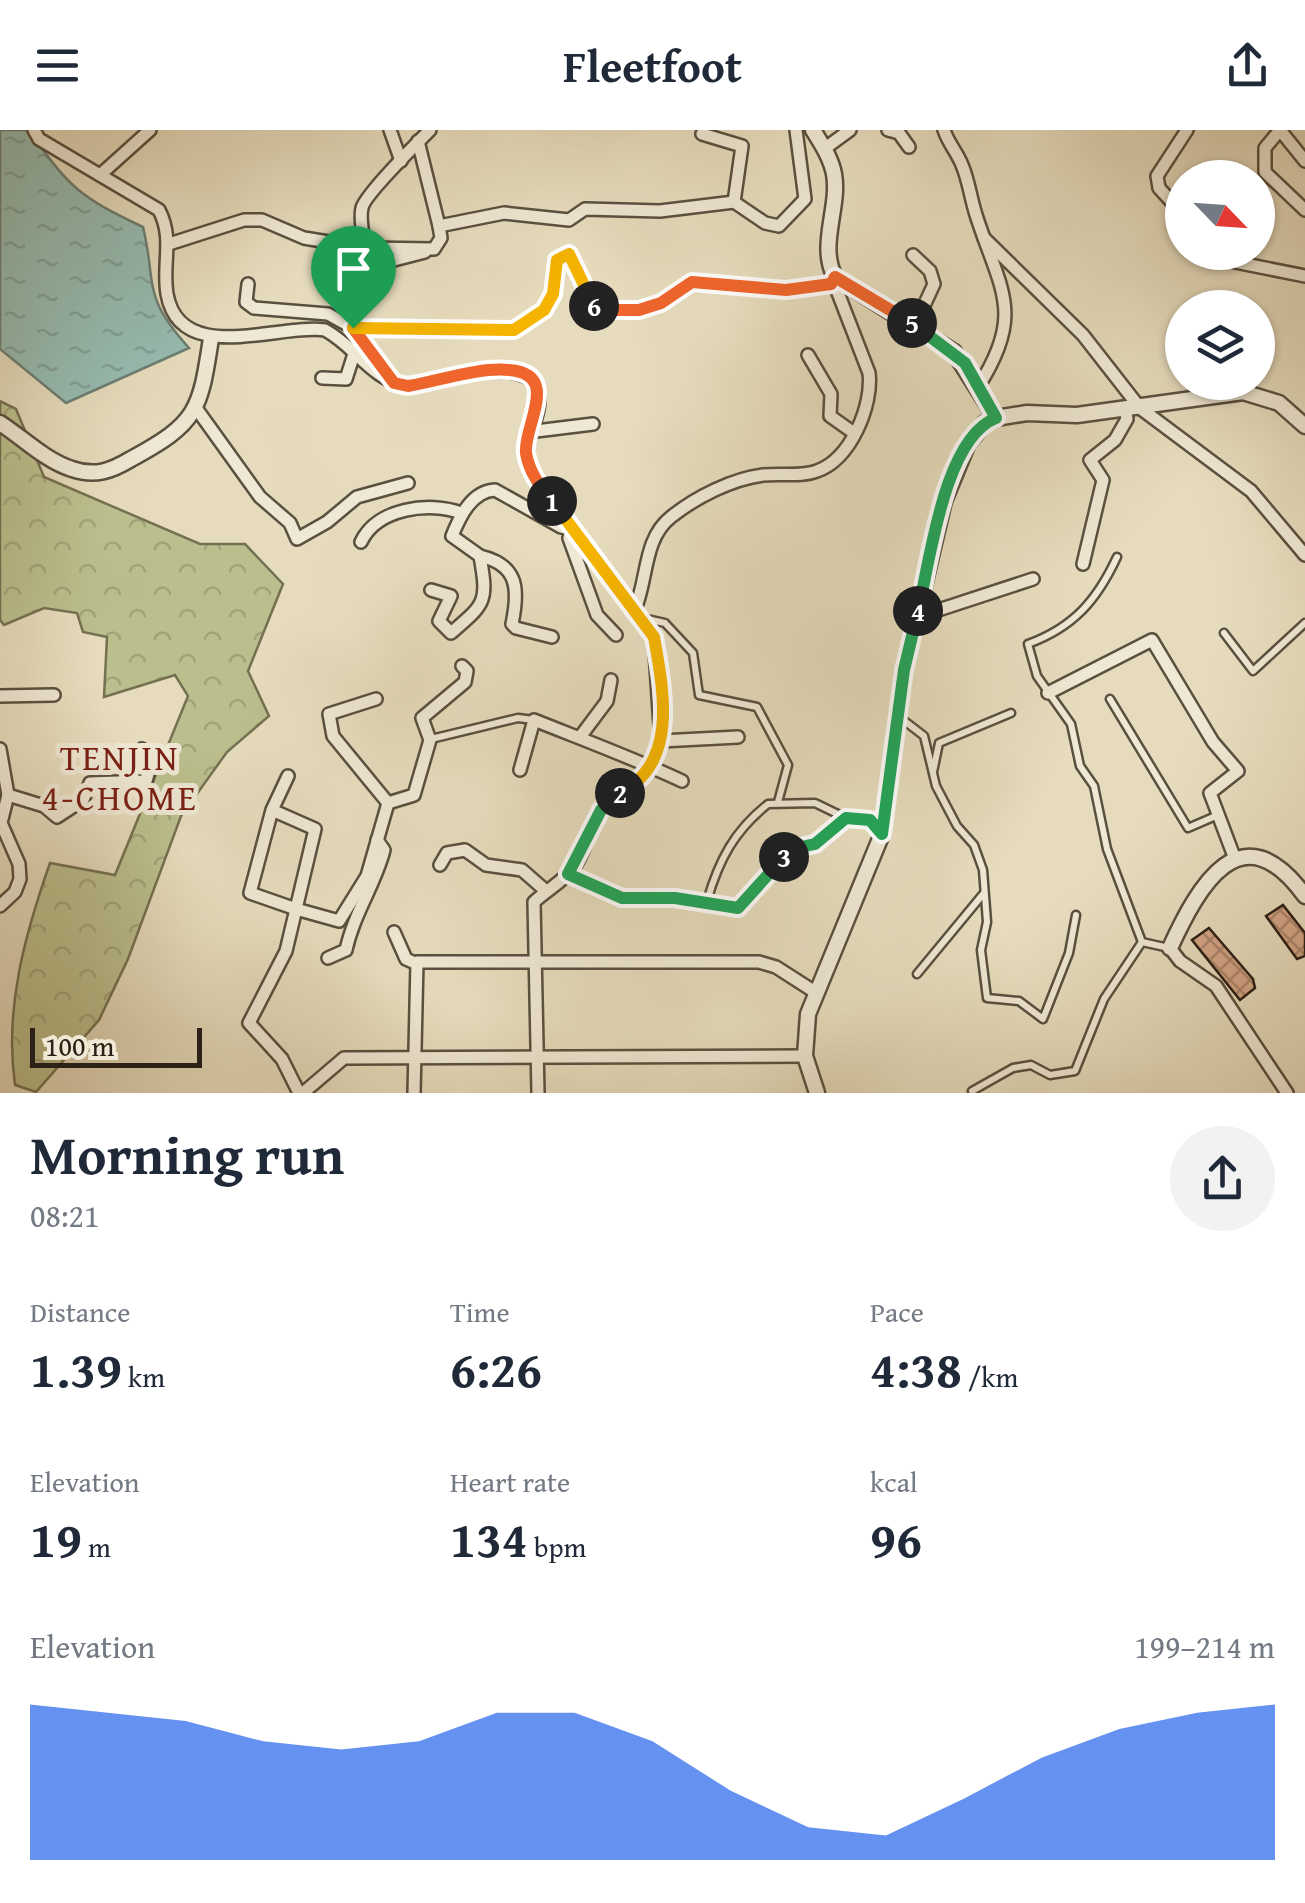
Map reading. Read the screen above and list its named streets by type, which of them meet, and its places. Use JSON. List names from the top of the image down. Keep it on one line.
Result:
{"districts":["TENJIN 4-CHOME"],"scale_bar":"100 m","north":"bottom right","page":{"header":"Fleetfoot","pins":["6","5","1","4","2","3"],"scale":"100 m","heading":["Morning run","08:21"],"stats":[["Distance","1.39 km"],["Time","6:26"],["Pace","4:38 /km"],["Elevation","19 m"],["Heart rate","134 bpm"],["kcal","96"]],"chart":["Elevation","199–214 m"]}}
